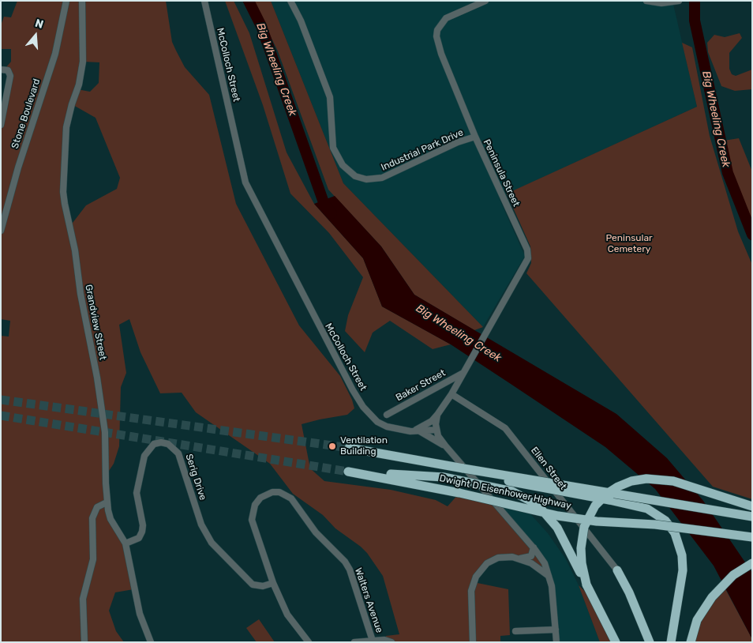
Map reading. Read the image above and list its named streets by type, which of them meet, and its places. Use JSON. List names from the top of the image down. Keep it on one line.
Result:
{"streets":{"highway":["Dwight D Eisenhower Highway"],"street":["McColloch Street","Stone Boulevard","Industrial Park Drive","Peninsula Street","Grandview Street","Baker Street","Ellen Street","Serig Drive","Walters Avenue"]},"crossings":[["Industrial Park Drive","Peninsula Street"],["Peninsula Street","Baker Street"],["Peninsula Street","Ellen Street"],["Grandview Street","Serig Drive"],["Serig Drive","Walters Avenue"]],"water":["Big Wheeling Creek"],"parks":["Peninsular Cemetery"],"places":["Ventilation Building"],"north":"top"}
